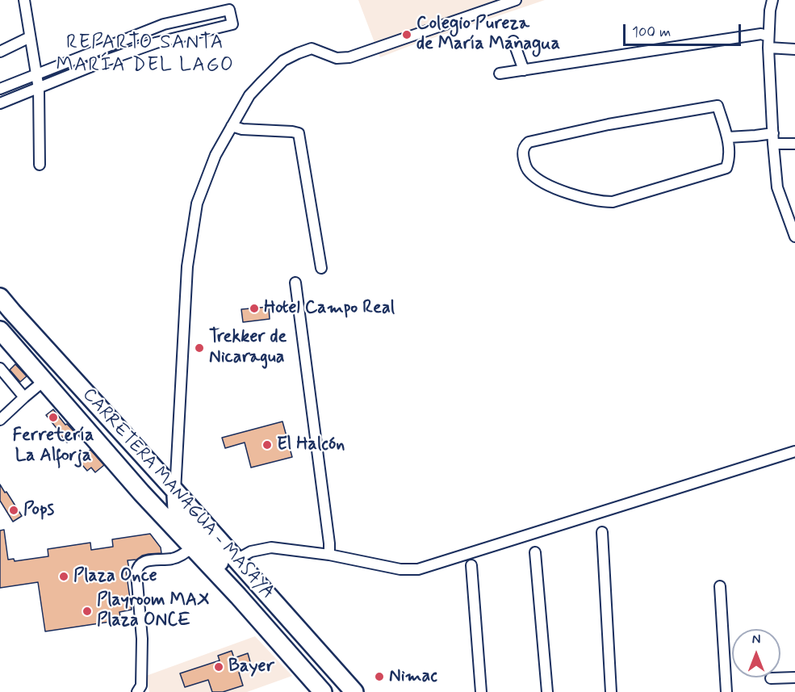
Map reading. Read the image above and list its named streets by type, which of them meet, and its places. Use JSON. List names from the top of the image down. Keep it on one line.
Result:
{"streets":{"highway":["CARRETERA MANAGUA - MASAYA"]},"districts":["REPARTO SANTA MARÍA DEL LAGO"],"places":["Colegio Pureza de María Managua","Hotel Campo Real","Trekker de Nicaragua","Ferretería La Alforja","El Halcón","Pops","Plaza Once","Playroom MAX Plaza ONCE","Bayer","Nimac"],"scale_bar":"100 m","north":"top"}
